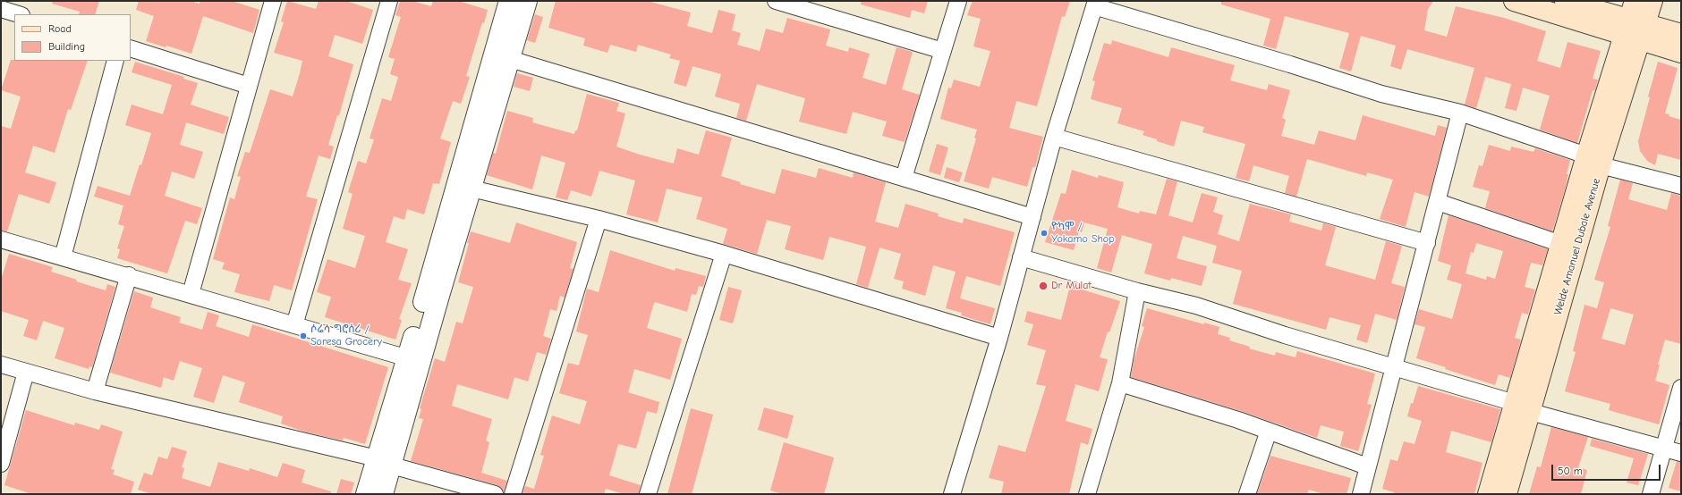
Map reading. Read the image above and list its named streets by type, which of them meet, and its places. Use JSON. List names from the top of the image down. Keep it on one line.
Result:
{"streets":{"main road":["Welde Amanuel Dubale Avenue"]},"places":["ዮካሞ / Yokamo Shop","Dr Mulat","ሶሬሳ ግሮሰሪ / Soresa Grocery"],"legend":["Road","Building"],"scale_bar":"50 m"}
